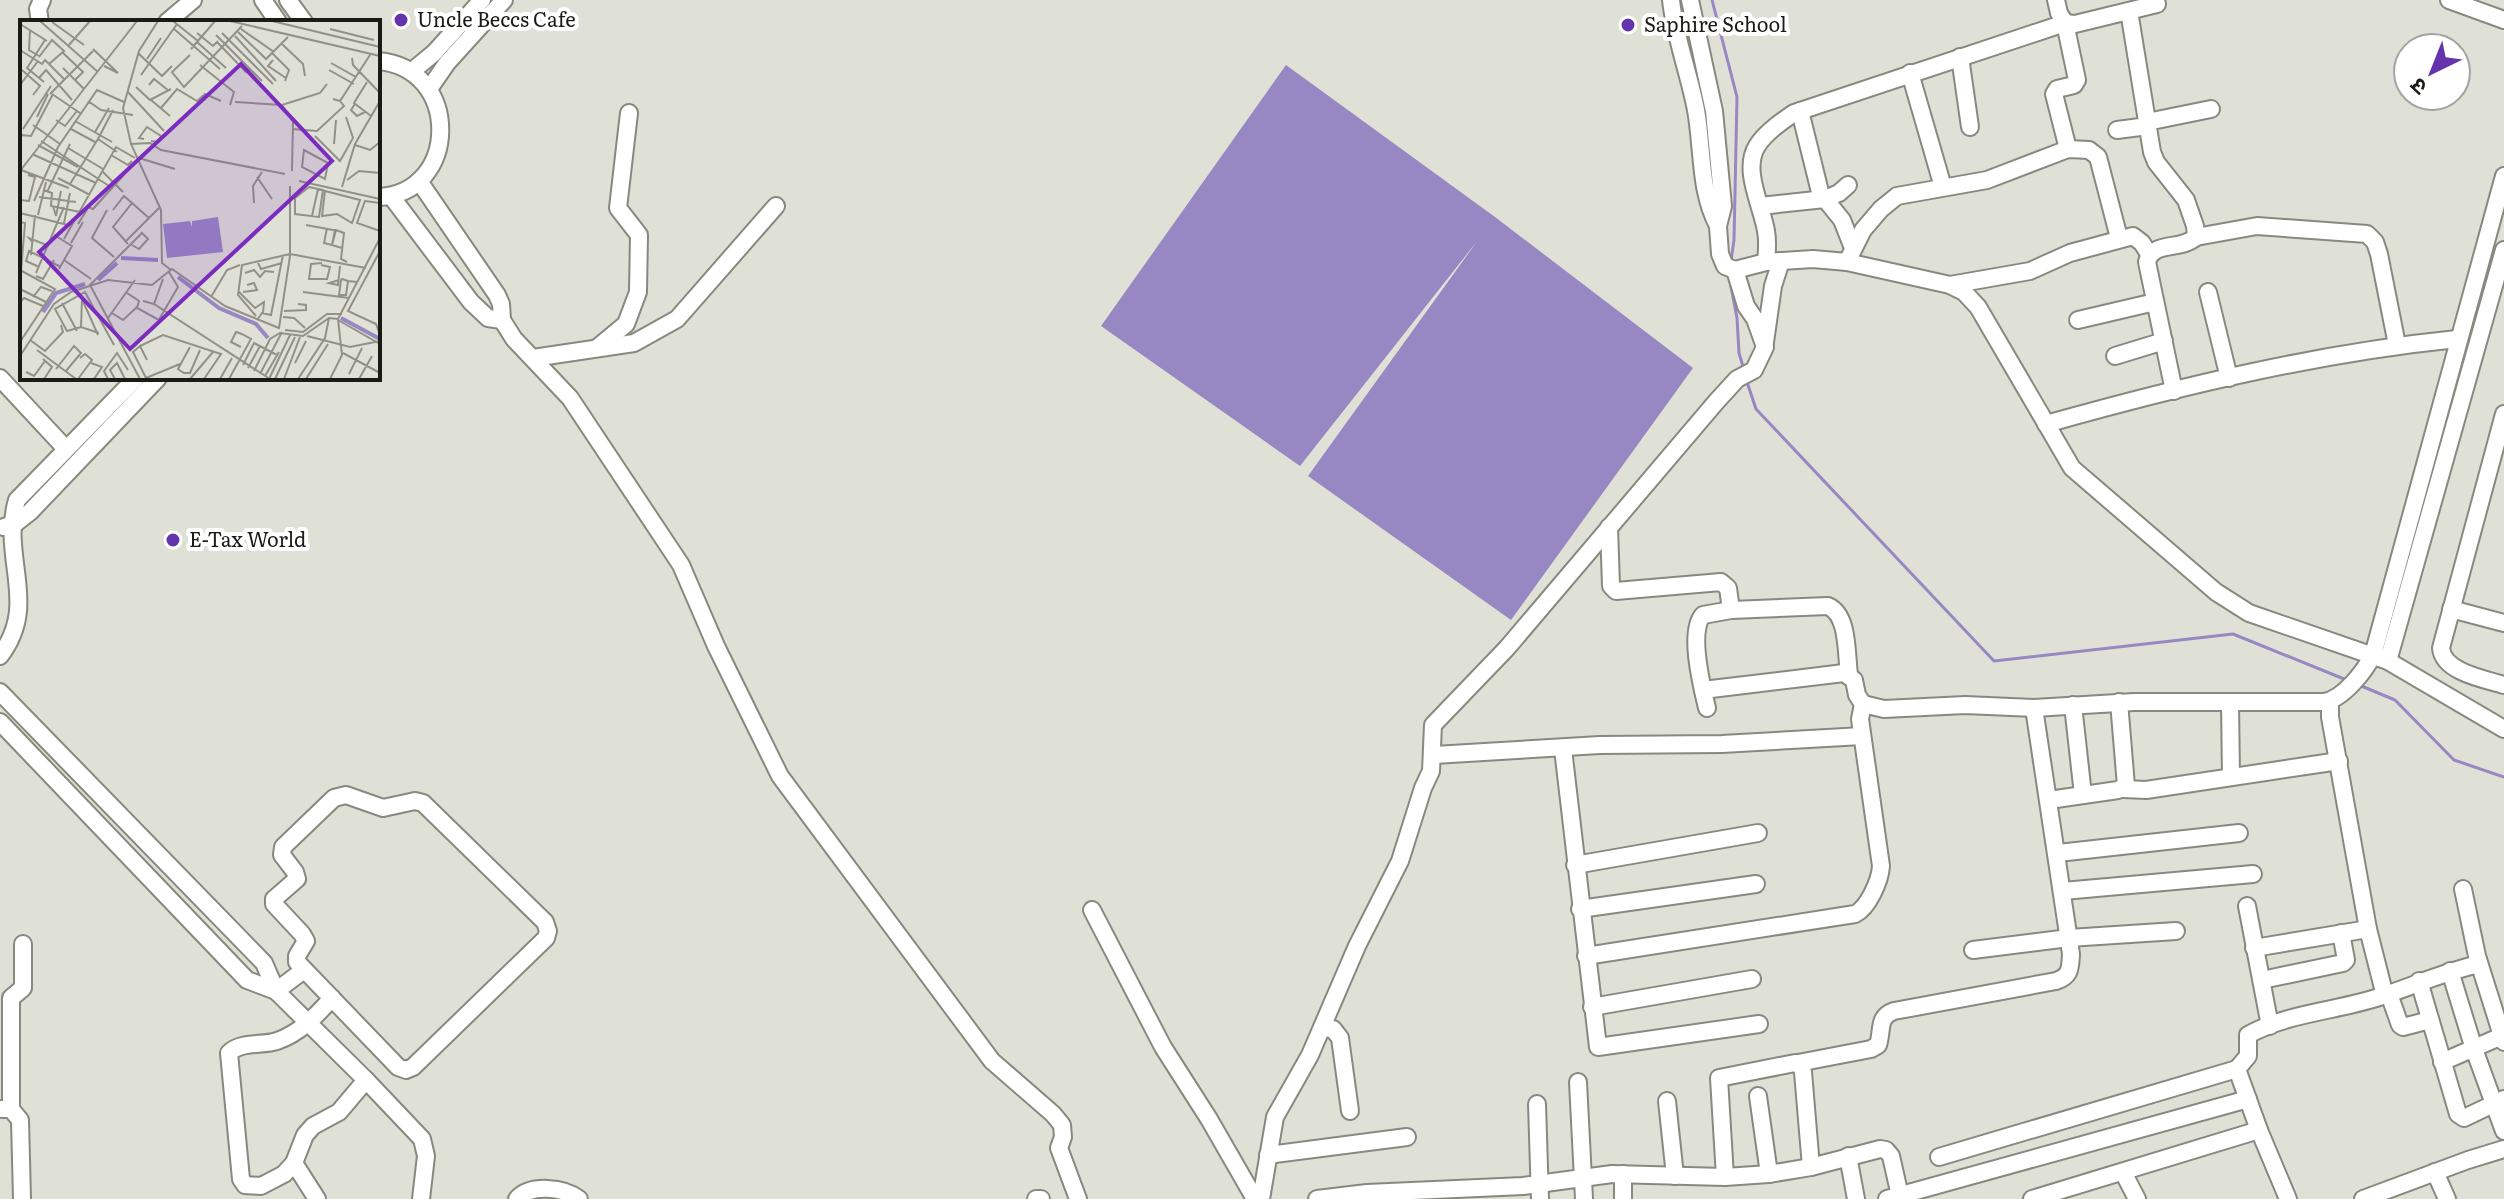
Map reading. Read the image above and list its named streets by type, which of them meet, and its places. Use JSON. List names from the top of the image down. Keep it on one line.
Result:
{"places":["Uncle Beccs Cafe","Saphire School","E-Tax World"],"north":"bottom left"}
